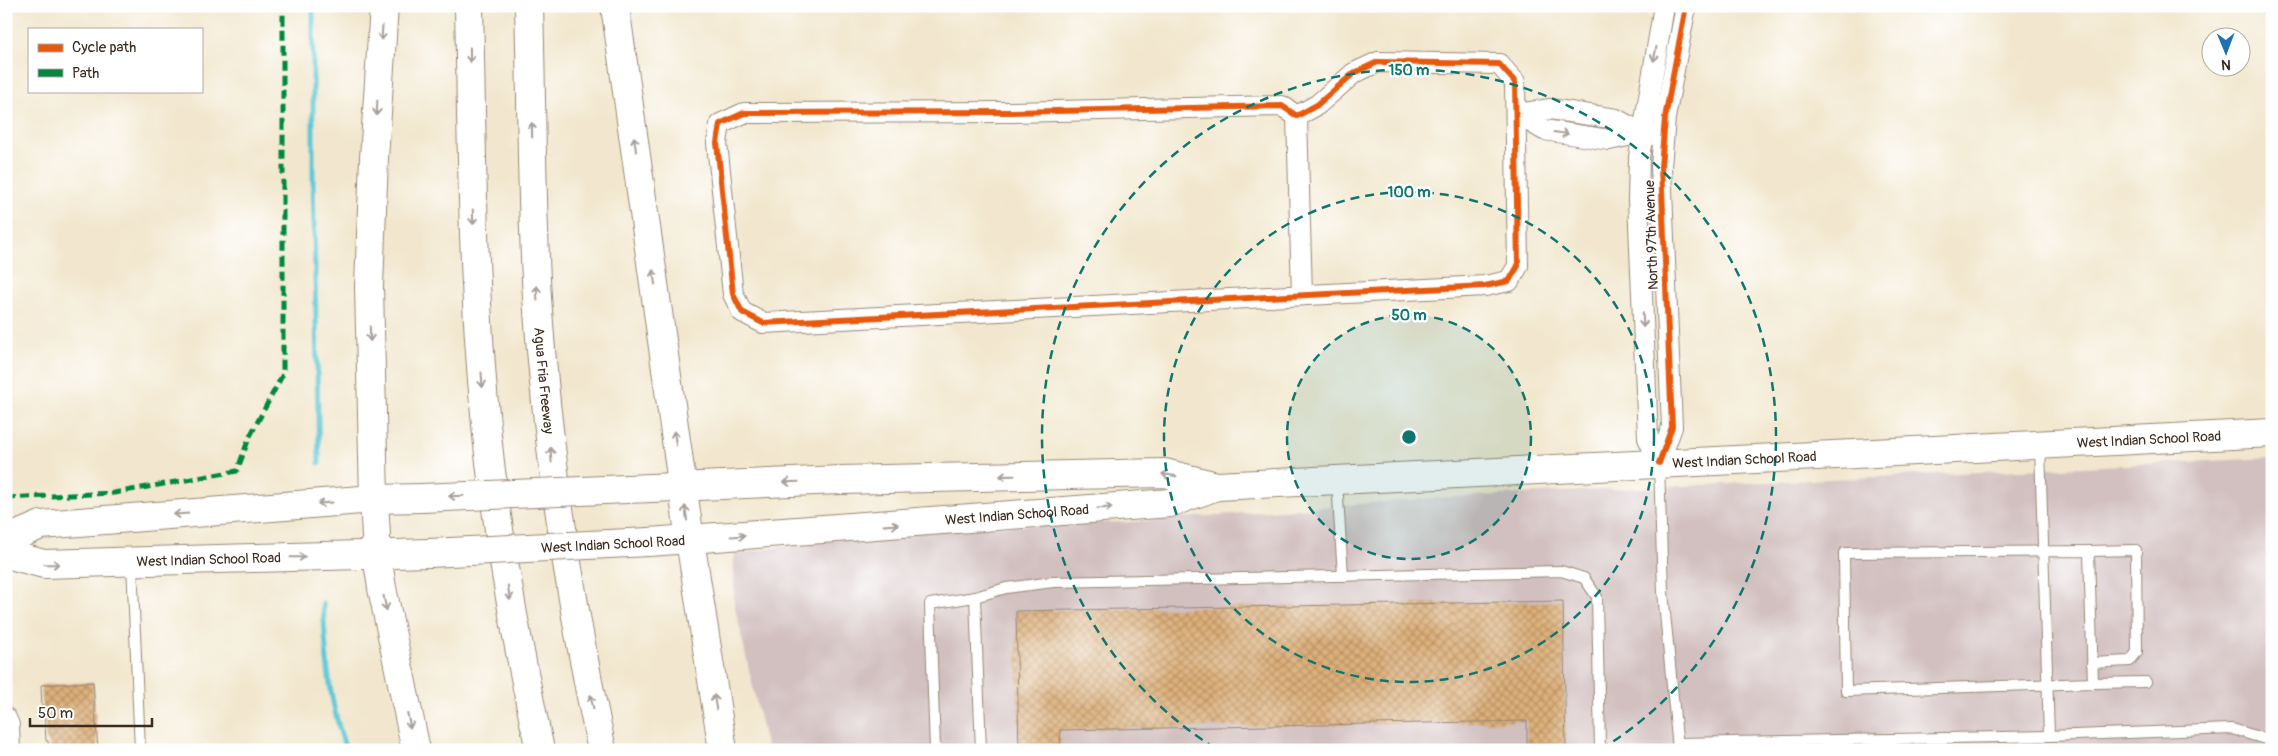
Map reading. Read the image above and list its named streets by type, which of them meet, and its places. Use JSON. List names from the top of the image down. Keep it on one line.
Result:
{"streets":{"main road":["Agua Fria Freeway","West Indian School Road"],"street":["North 97th Avenue"]},"crossings":[["North 97th Avenue","West Indian School Road"]],"legend":["Cycle path","Path"],"scale_bar":"50 m","north":"bottom","rings":["150 m","100 m","50 m"]}
